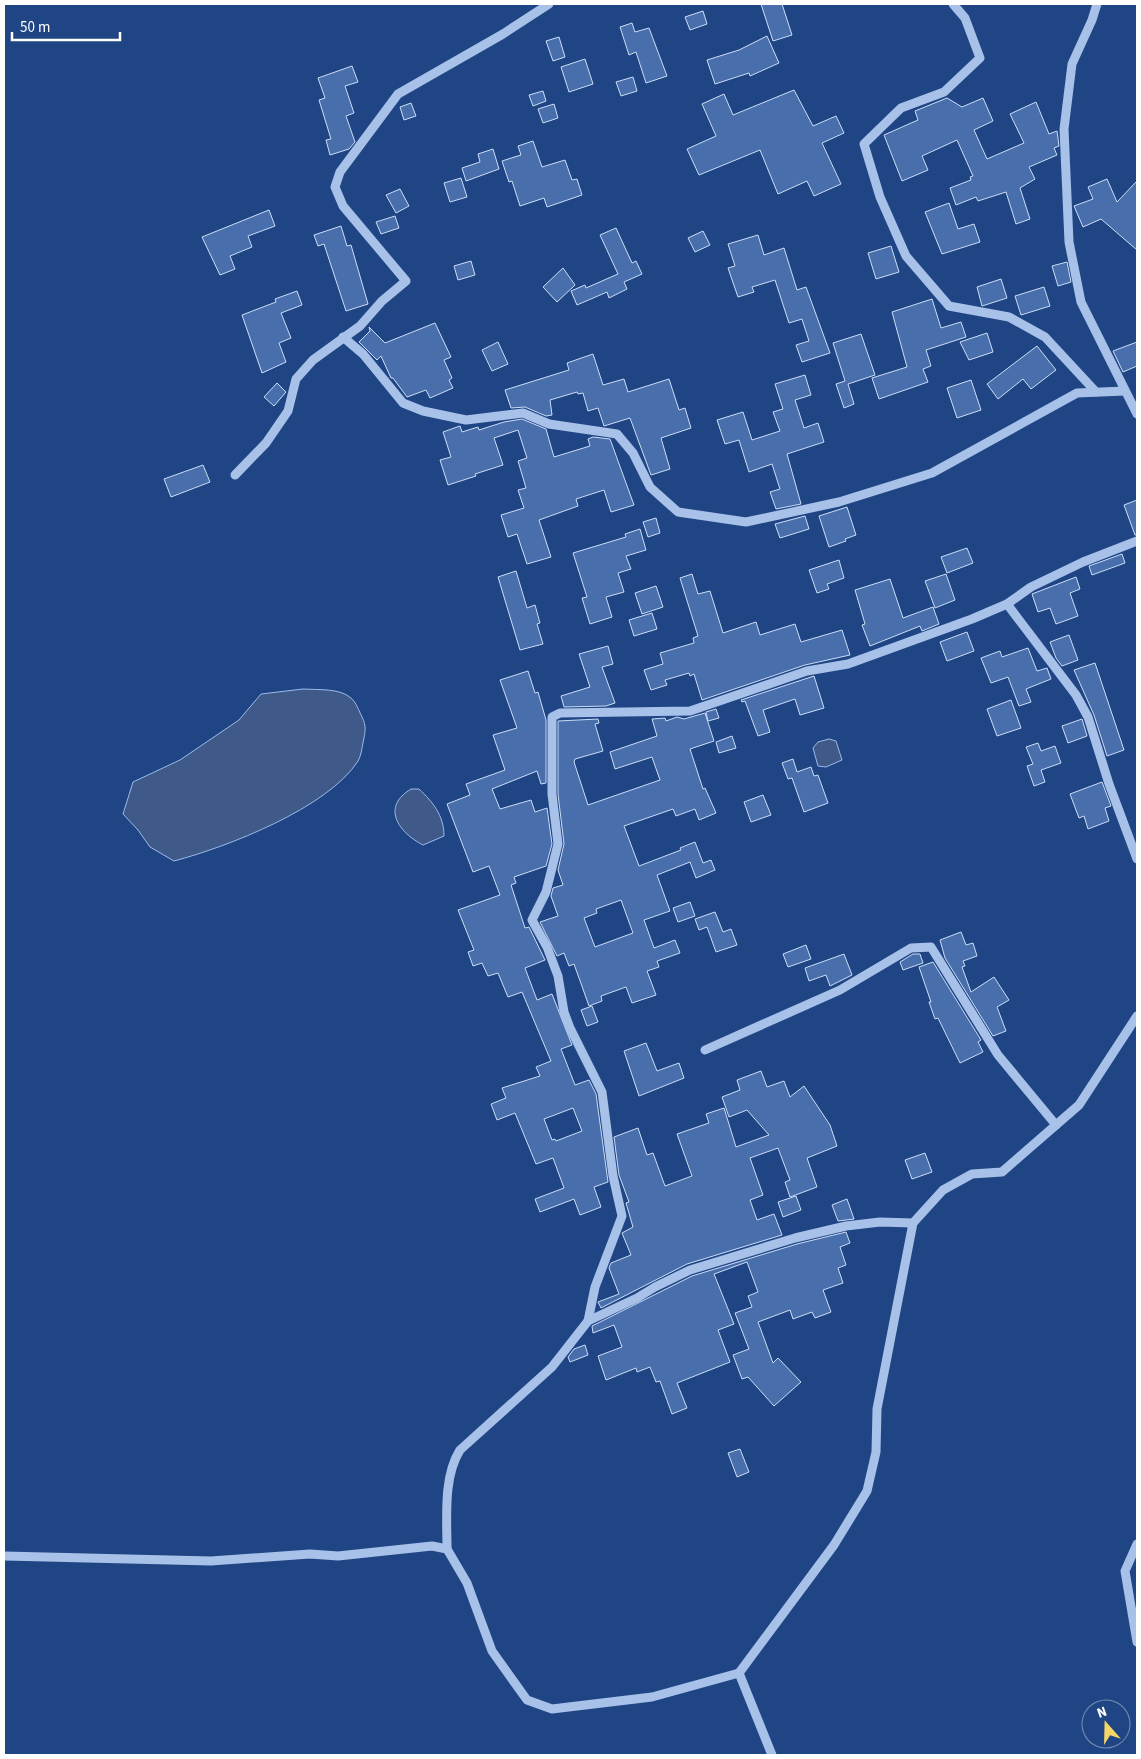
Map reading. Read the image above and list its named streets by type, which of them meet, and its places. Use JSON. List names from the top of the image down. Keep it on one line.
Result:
{"scale_bar":"50 m","north":"top"}
